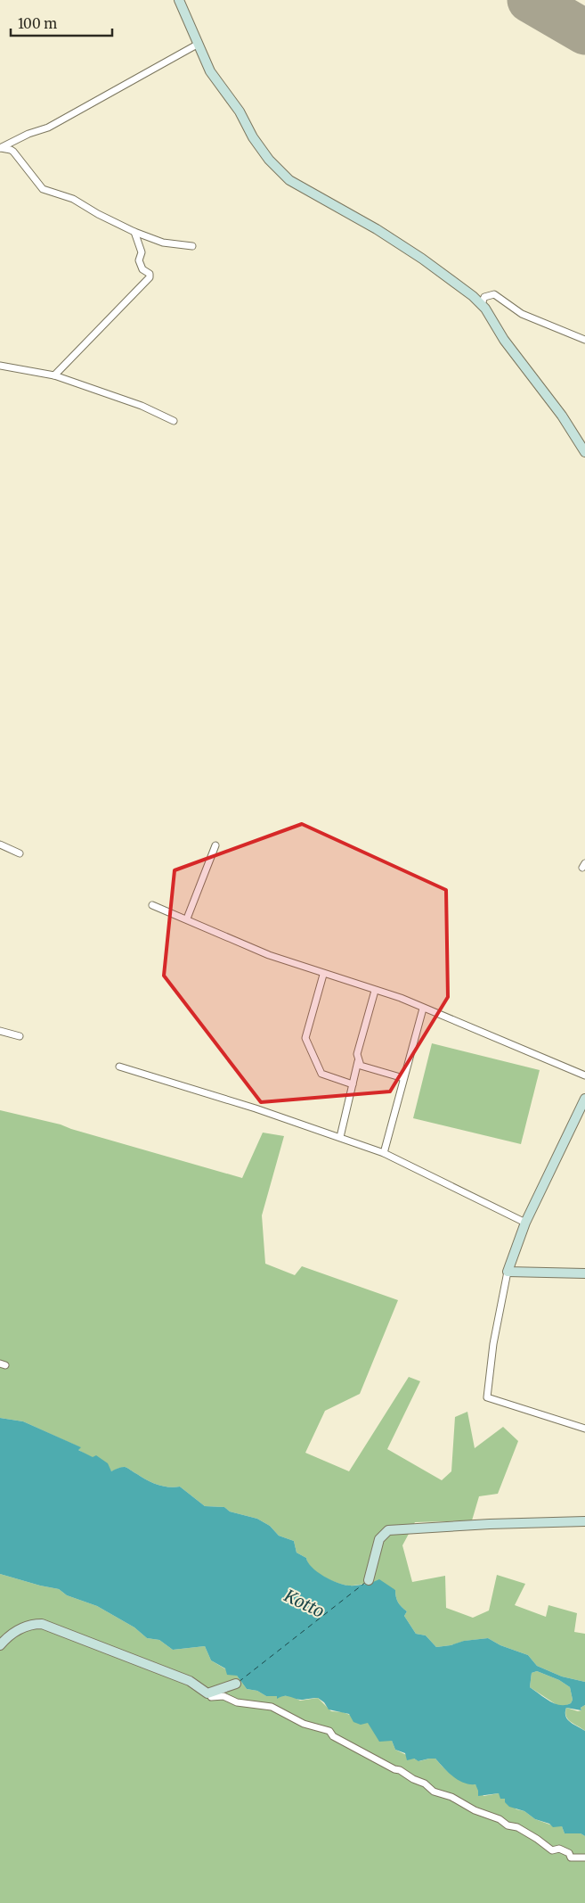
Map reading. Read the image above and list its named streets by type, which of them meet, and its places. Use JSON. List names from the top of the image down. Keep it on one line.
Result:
{"water":["Kotto"],"scale_bar":"100 m"}
